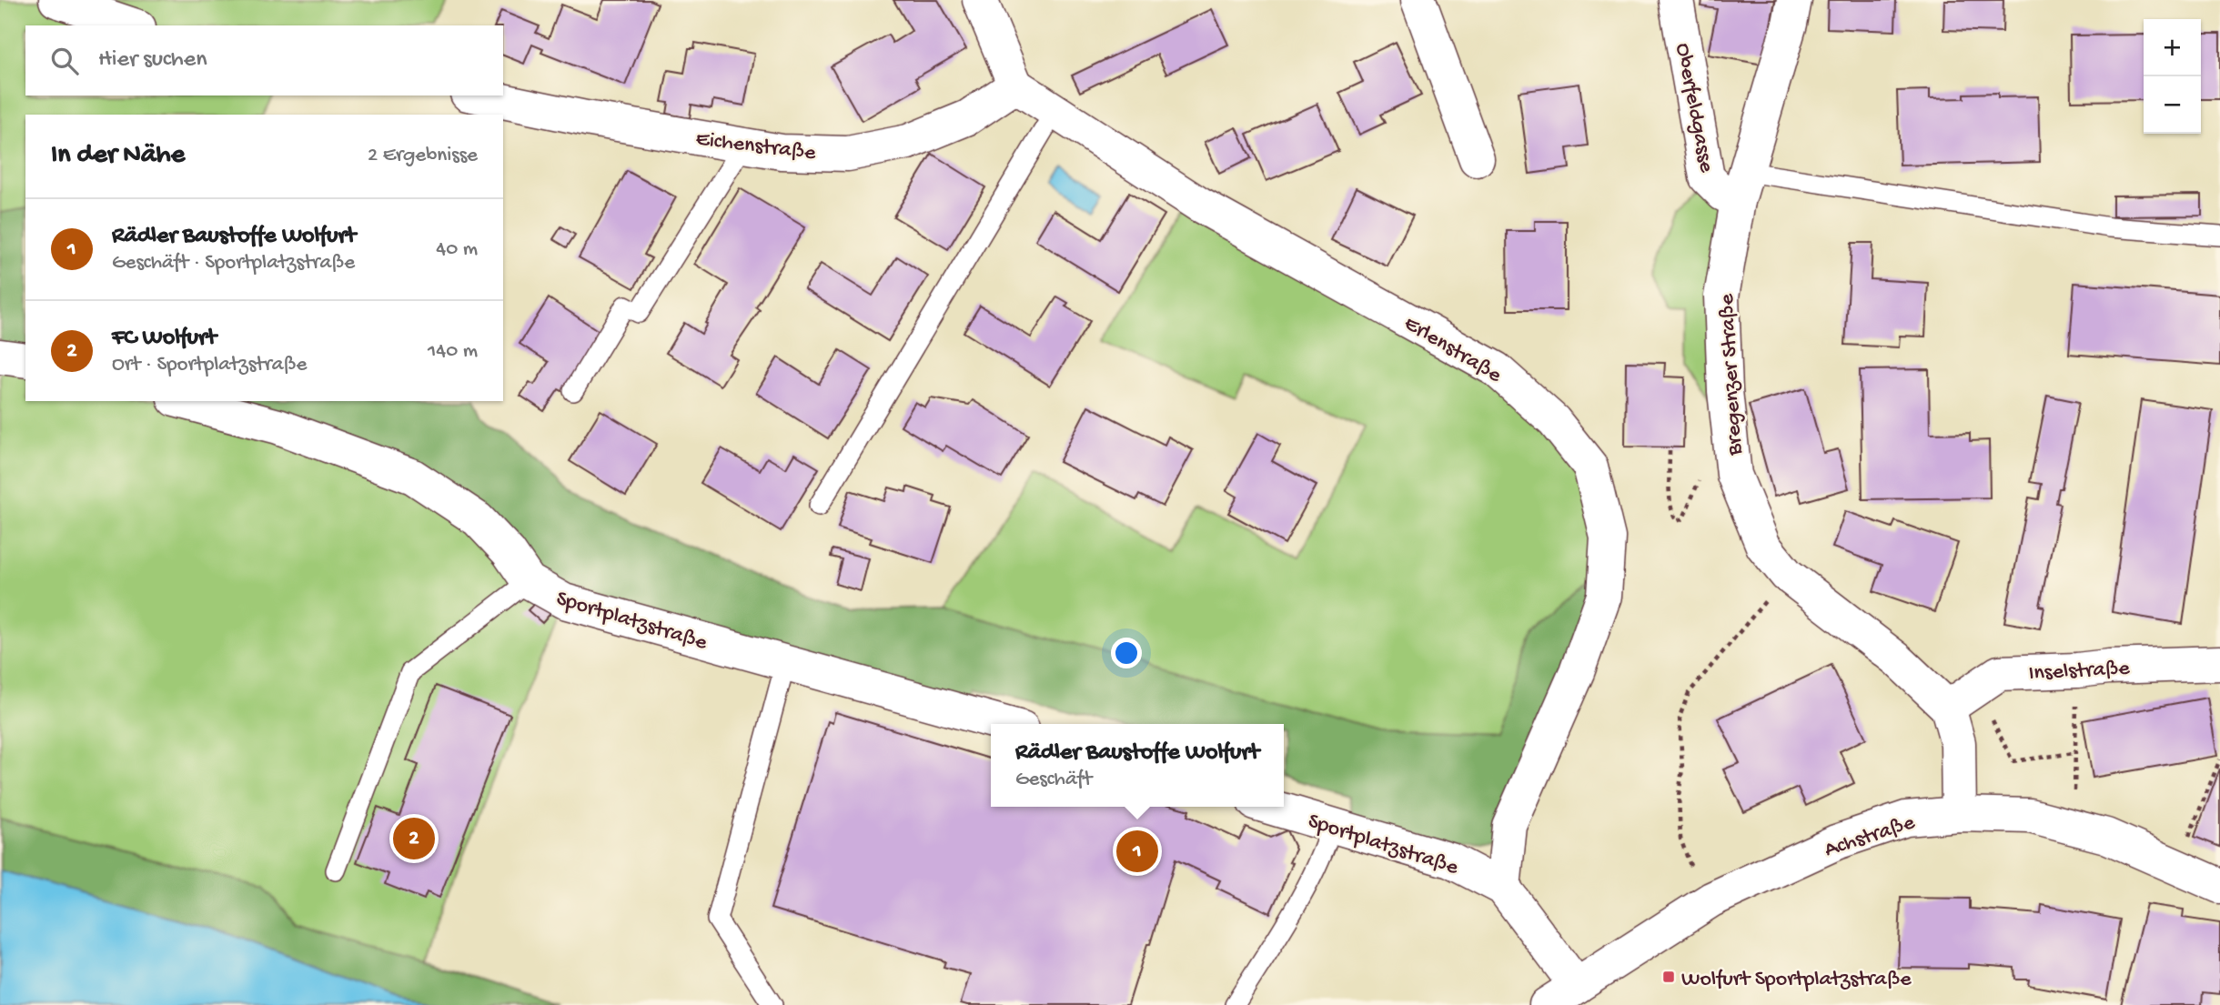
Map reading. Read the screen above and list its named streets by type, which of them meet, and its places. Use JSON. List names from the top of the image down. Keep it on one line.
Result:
{"streets":{"street":["Oberfeldgasse","Eichenstraße","Erlenstraße","Bregenzer Straße","Sportplatzstraße","Inselstraße","Achstraße"]},"crossings":[["Oberfeldgasse","Bregenzer Straße"],["Eichenstraße","Erlenstraße"],["Erlenstraße","Sportplatzstraße"],["Bregenzer Straße","Inselstraße"],["Sportplatzstraße","Achstraße"]],"places":{"transit":["Wolfurt Sportplatzstraße"]},"page":{"map_buttons":["+","−"],"search":"Hier suchen","heading":["In der Nähe","2 Ergebnisse"],"list":[{"mark":"1","name":"Rädler Baustoffe Wolfurt","note":"Geschäft · Sportplatzstraße","value":"40 m"},{"mark":"2","name":"FC Wolfurt","note":"Ort · Sportplatzstraße","value":"140 m"}],"popup":["Rädler Baustoffe Wolfurt","Geschäft"],"pins":["2","1"]}}
